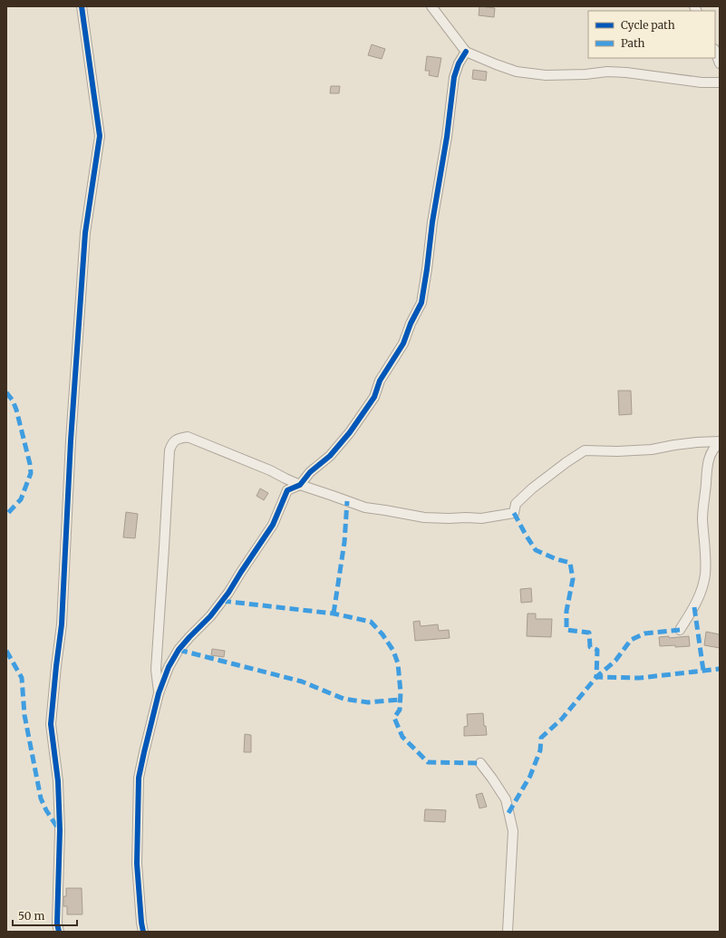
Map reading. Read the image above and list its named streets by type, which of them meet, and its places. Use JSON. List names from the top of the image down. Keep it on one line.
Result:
{"legend":["Cycle path","Path"],"scale_bar":"50 m"}
